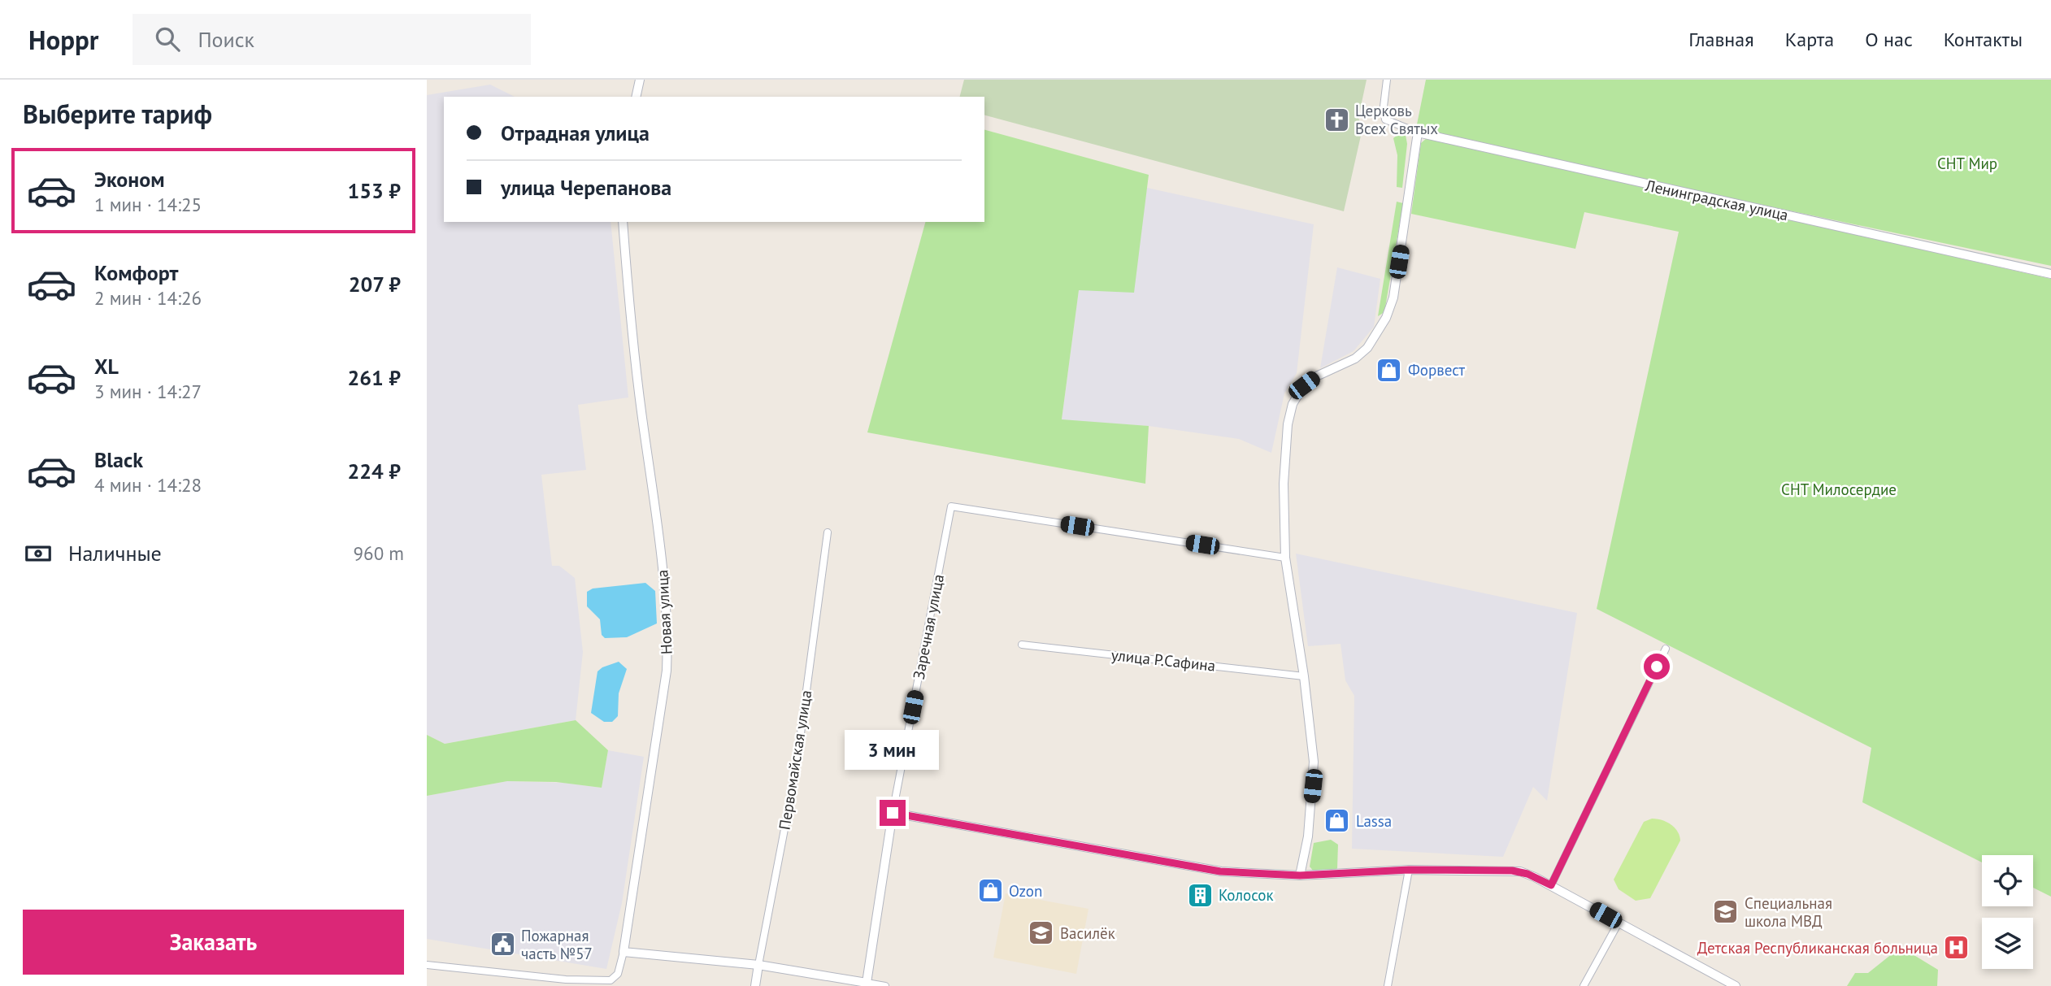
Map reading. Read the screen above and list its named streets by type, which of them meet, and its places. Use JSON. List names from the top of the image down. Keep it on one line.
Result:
{"streets":{"street":["Ленинградская улица","Новая улица","Заречная улица","улица Р.Сафина","Первомайская улица"]},"parks":["СНТ Мир","СНТ Милосердие"],"places":{"church":["Церковь Всех Святых"],"shop":["Форвест","Lassa","Ozon"],"building":["Колосок"],"school or university":["Специальная школа МВД","Василёк"],"public building":["Пожарная часть №57"],"hospital":["Детская Республиканская больница"]},"page":{"header":"Hoppr","search":"Поиск","nav":["Главная","Карта","О нас","Контакты"],"heading":"Выберите тариф","banner":["Отрадная улица","улица Черепанова"],"list":[{"name":"Эконом","note":"1 мин · 14:25","value":"153 ₽"},{"name":"Комфорт","note":"2 мин · 14:26","value":"207 ₽"},{"name":"XL","note":"3 мин · 14:27","value":"261 ₽"},{"name":"Black","note":"4 мин · 14:28","value":"224 ₽"}],"pay":["Наличные","960 m"],"bubble":"3 мин","buttons":"Заказать"}}
